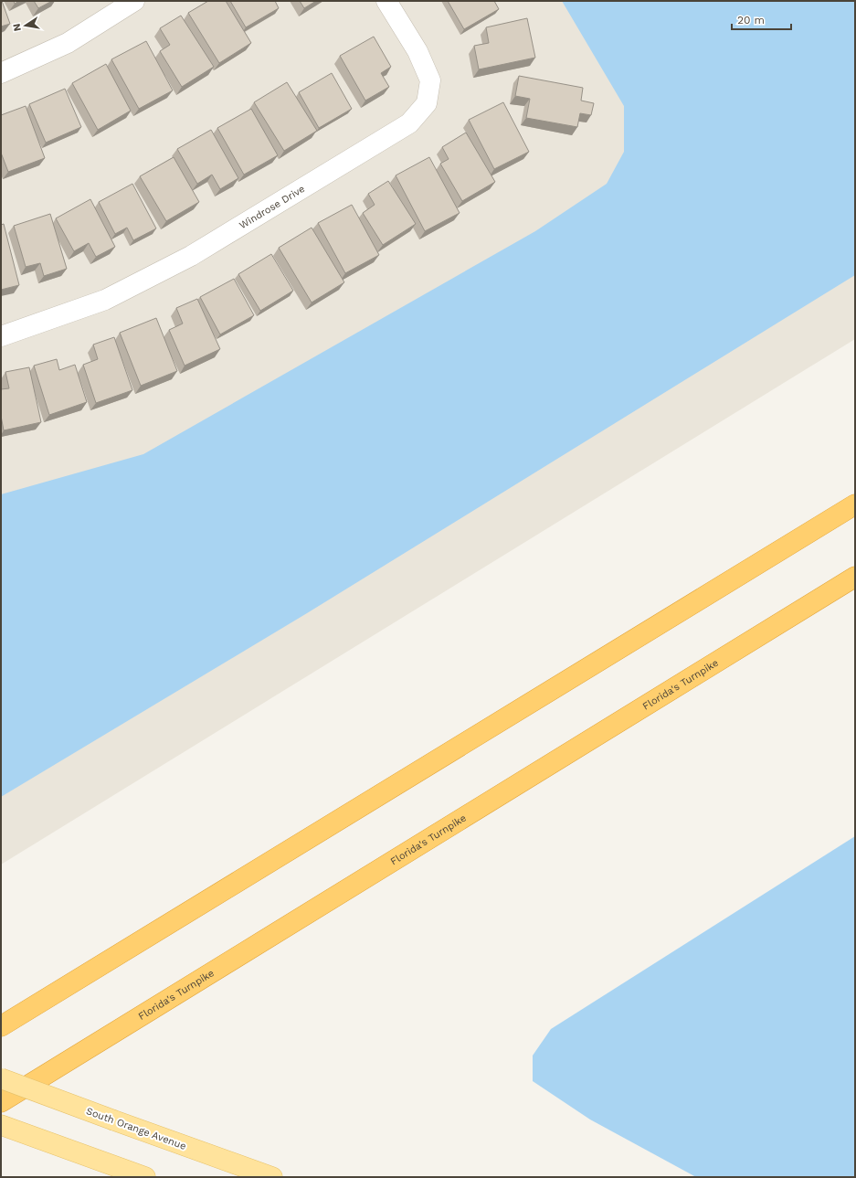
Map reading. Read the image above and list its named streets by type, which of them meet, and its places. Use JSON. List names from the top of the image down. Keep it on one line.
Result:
{"streets":{"highway":["Florida's Turnpike"],"main road":["South Orange Avenue"],"street":["Windrose Drive"]},"scale_bar":"20 m","north":"left"}
